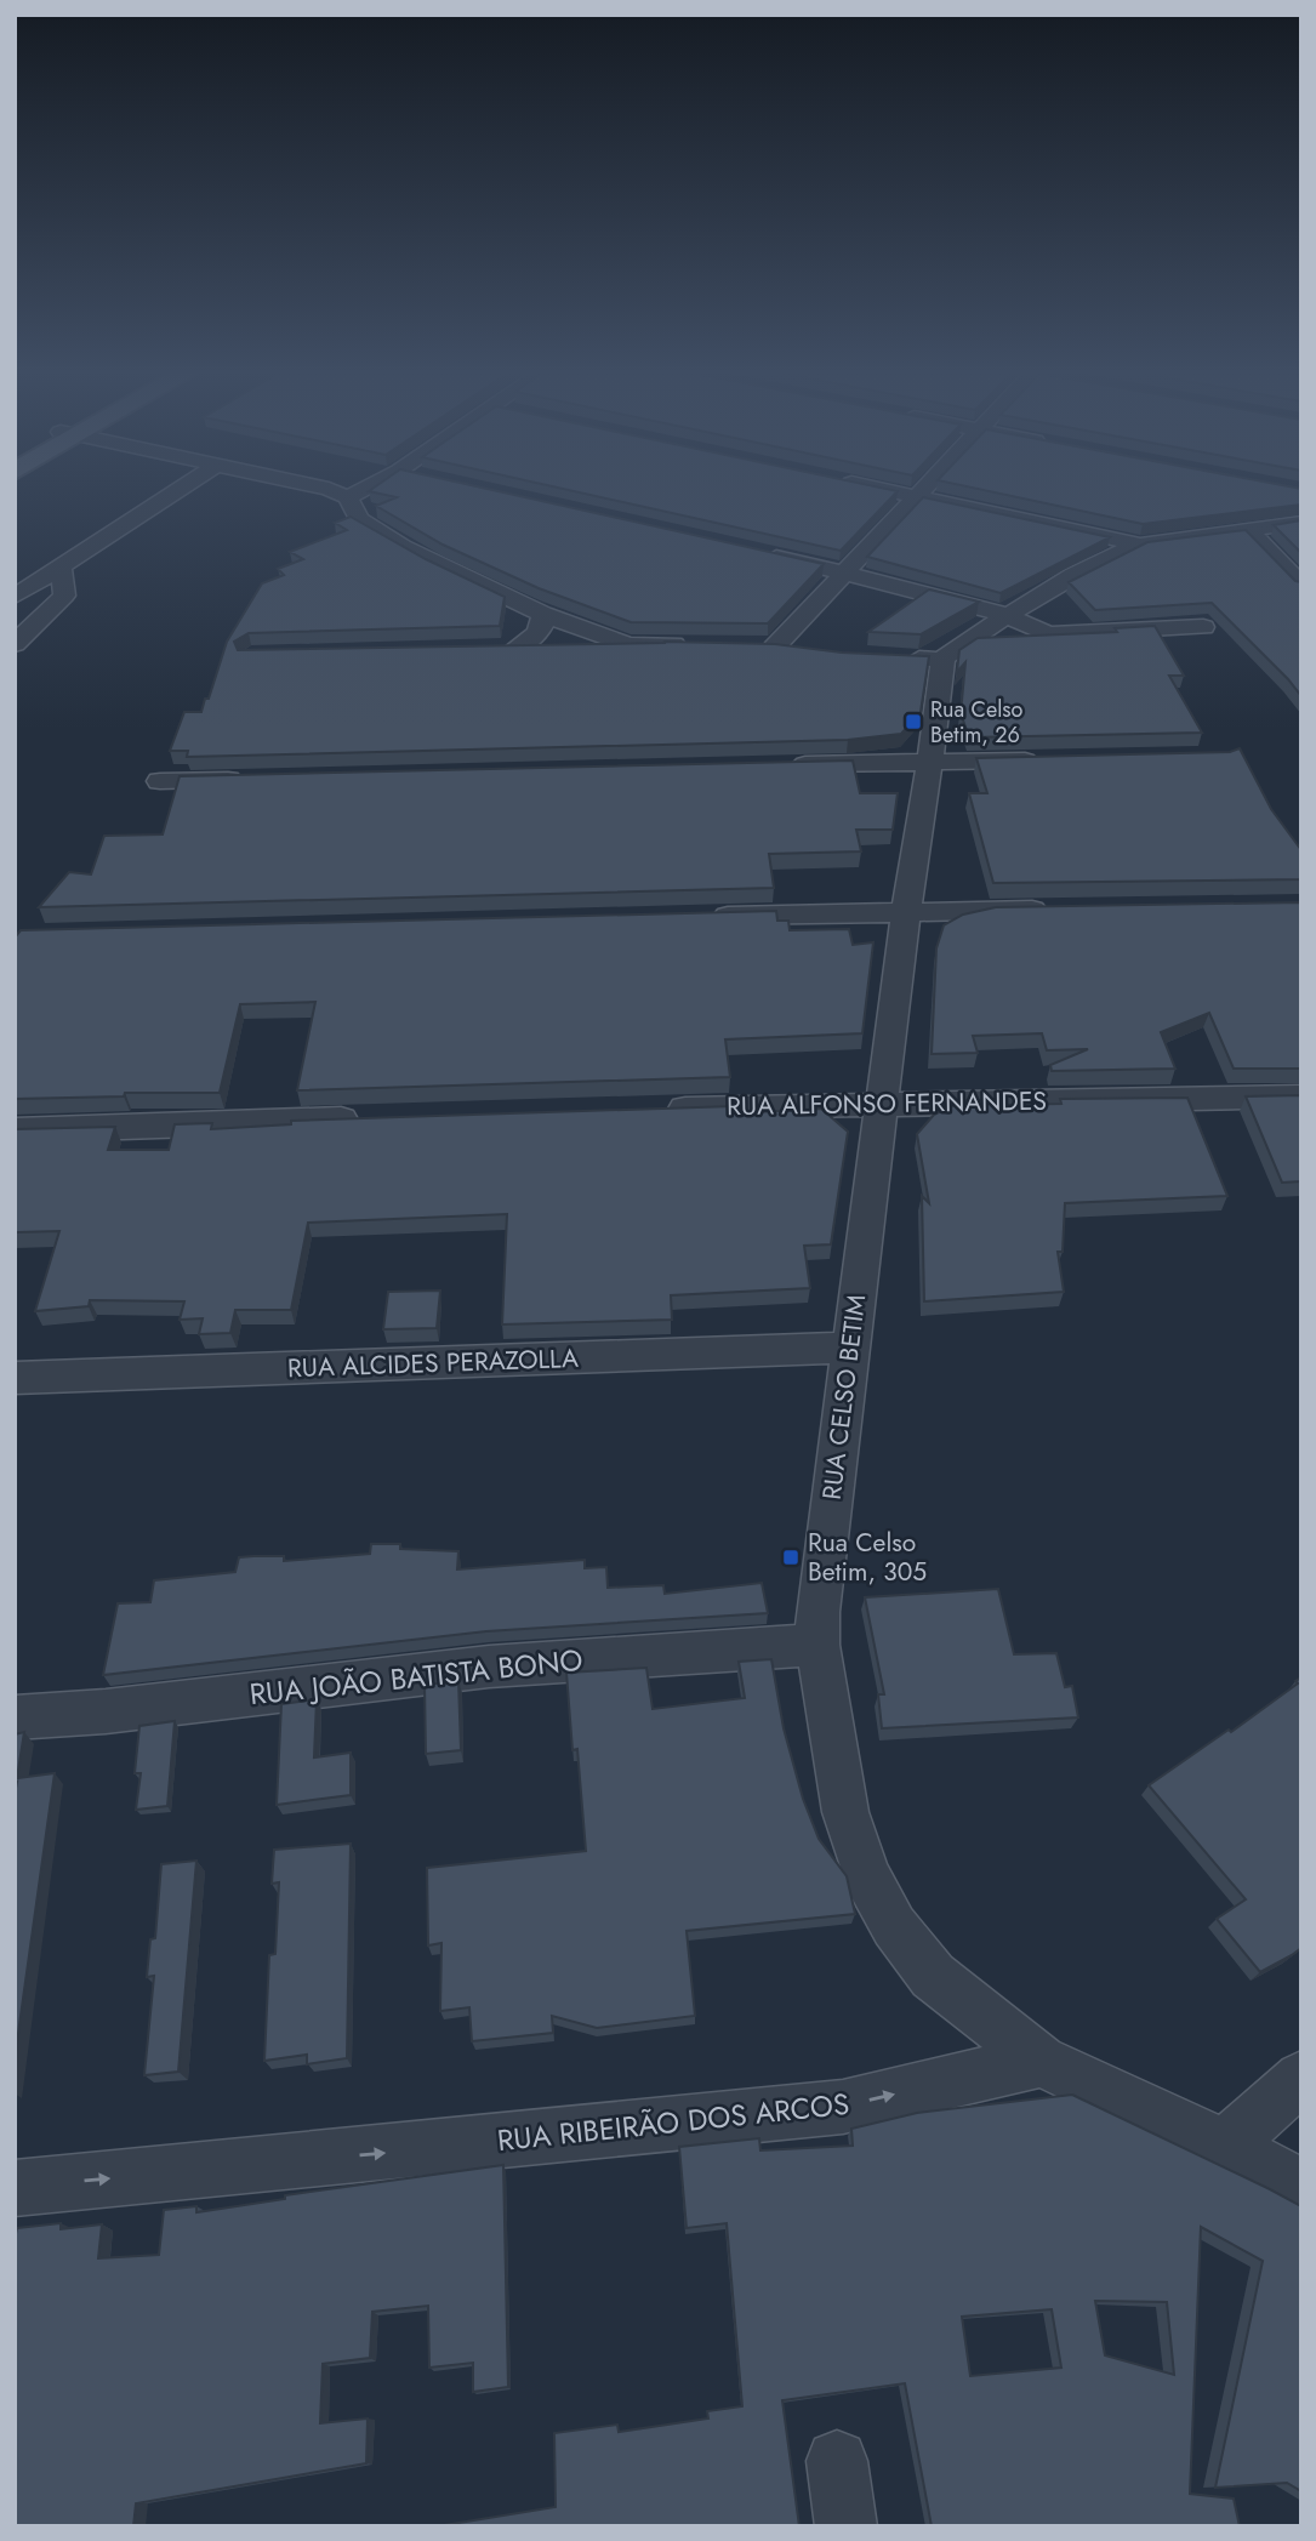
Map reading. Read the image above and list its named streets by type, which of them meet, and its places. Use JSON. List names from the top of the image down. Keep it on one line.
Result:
{"streets":{"street":["RUA ALFONSO FERNANDES","RUA ALCIDES PERAZOLLA","RUA CELSO BETIM","RUA JOÃO BATISTA BONO","RUA RIBEIRÃO DOS ARCOS"]},"crossings":[["RUA ALFONSO FERNANDES","RUA CELSO BETIM"],["RUA ALCIDES PERAZOLLA","RUA CELSO BETIM"],["RUA CELSO BETIM","RUA JOÃO BATISTA BONO"],["RUA CELSO BETIM","RUA RIBEIRÃO DOS ARCOS"]],"one_way":["RUA RIBEIRÃO DOS ARCOS"],"places":{"transit":["Rua Celso Betim, 26","Rua Celso Betim, 305"]}}
